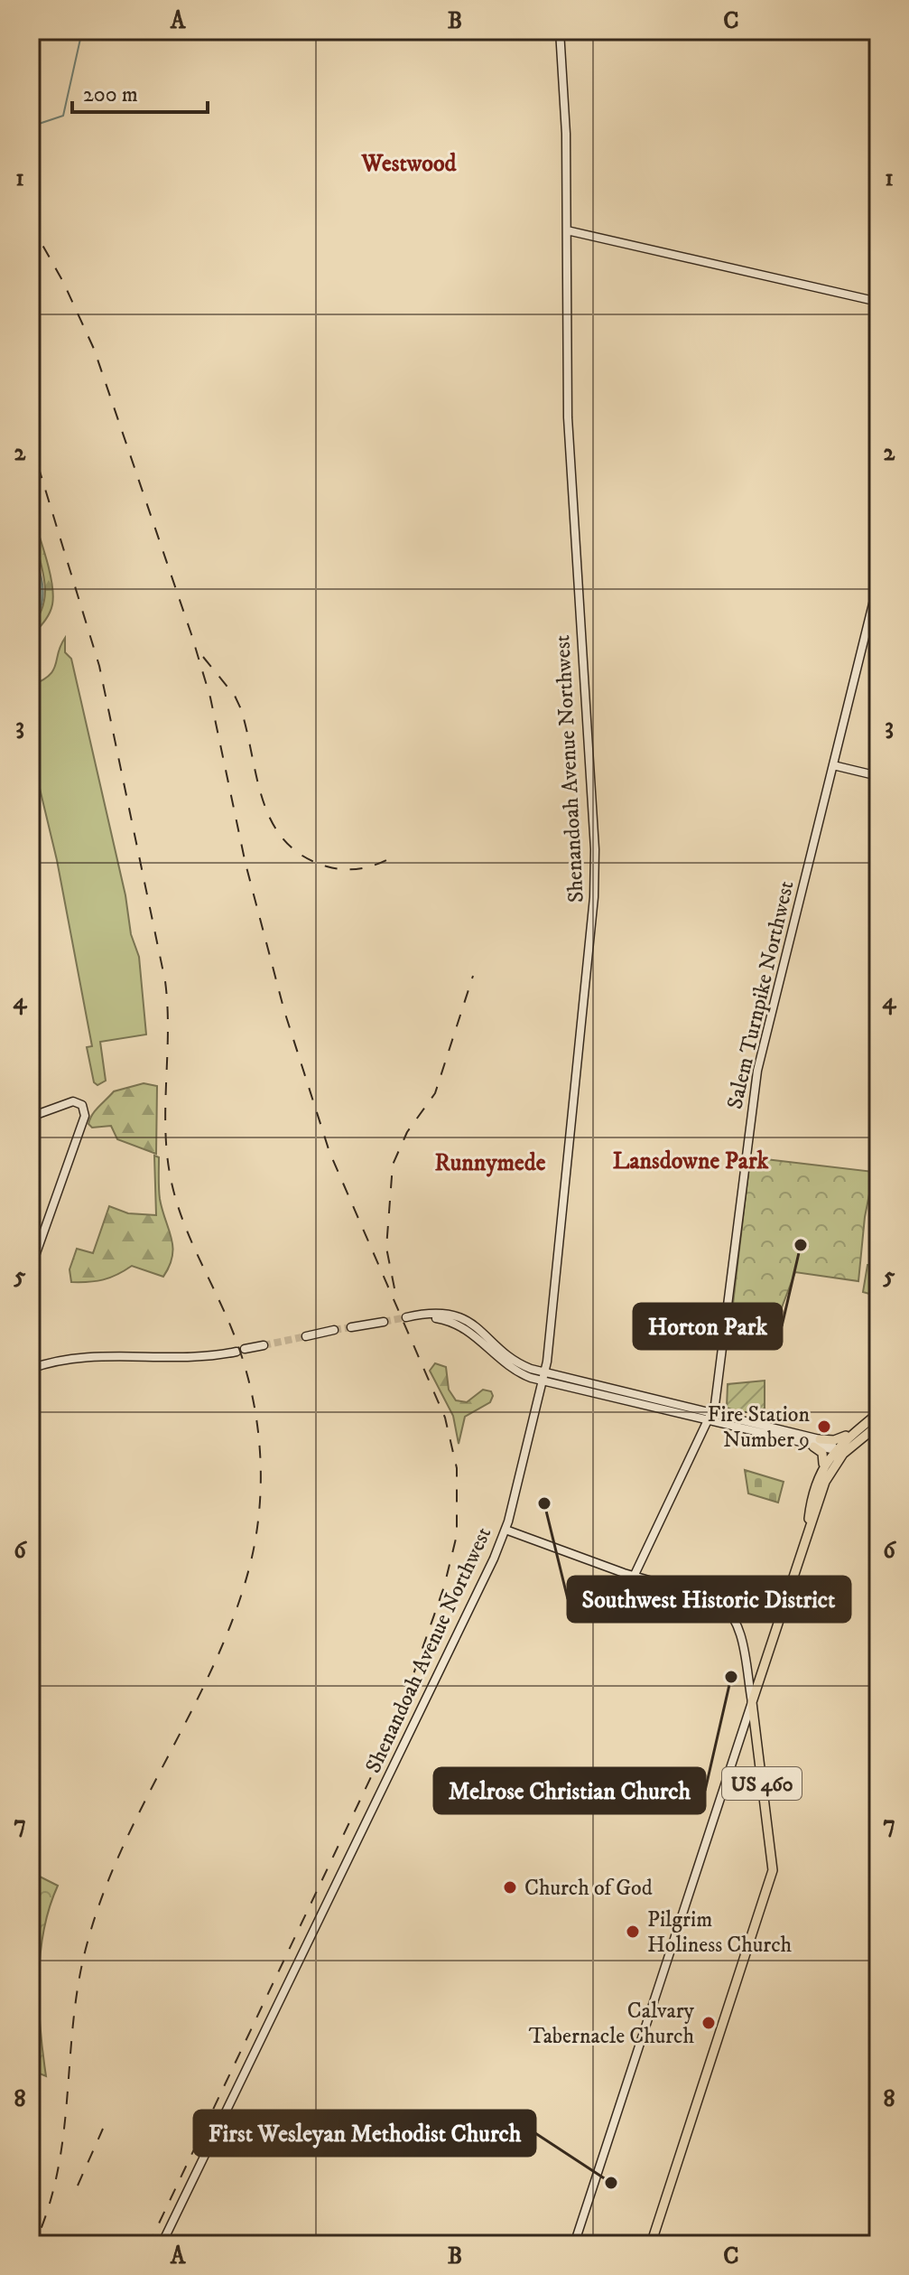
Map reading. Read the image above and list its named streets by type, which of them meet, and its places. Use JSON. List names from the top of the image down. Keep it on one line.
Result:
{"streets":{"main road":["US 460"],"street":["Shenandoah Avenue Northwest","Salem Turnpike Northwest"]},"districts":["Westwood","Lansdowne Park","Runnymede"],"places":["Horton Park","Fire Station Number 9","Southwest Historic District","Melrose Christian Church","Church of God","Pilgrim Holiness Church","Calvary Tabernacle Church","First Wesleyan Methodist Church"],"scale_bar":"200 m","grid":{"columns":["A","B","C"],"rows":["1","2","3","4","5","6","7","8"]}}
